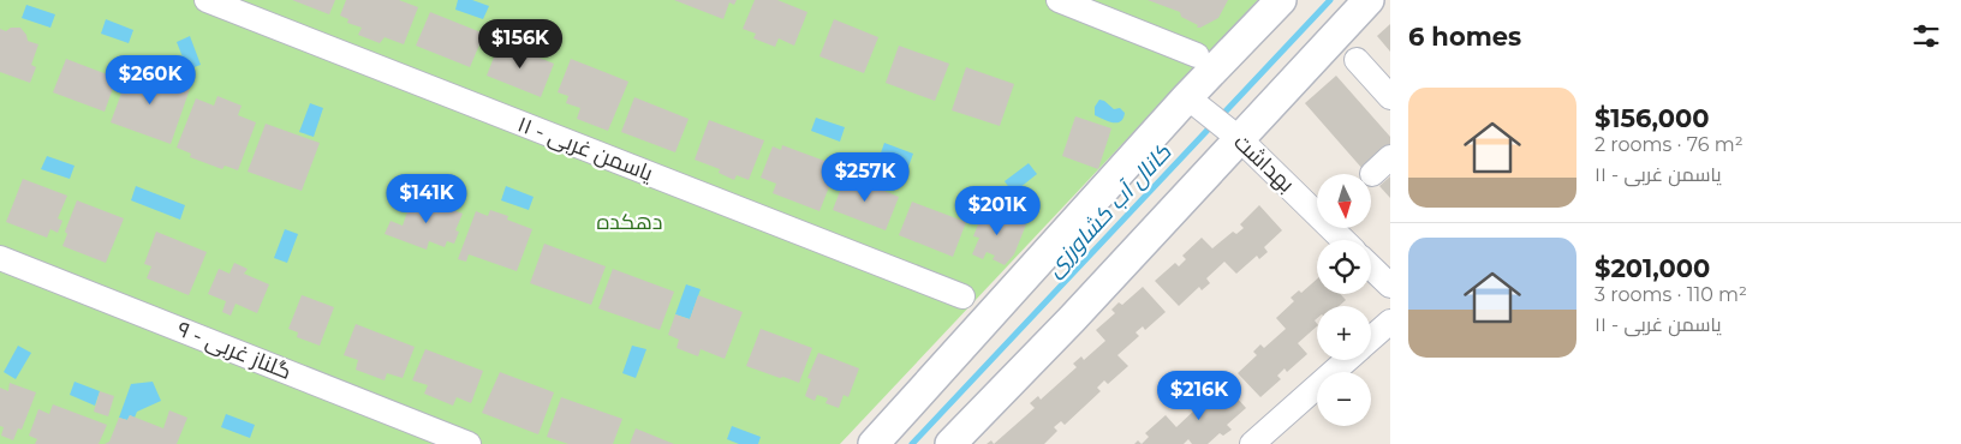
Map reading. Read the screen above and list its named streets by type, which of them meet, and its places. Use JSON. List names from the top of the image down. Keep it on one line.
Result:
{"streets":{"street":["یاسمن غربی - ۱۱","بهداشت","گلناز غربی - ۹"]},"water":["کانال آب کشاورزی"],"parks":["دهکده"],"north":"bottom","page":{"heading":"6 homes","price":["$156K","$260K","$257K","$141K","$201K","$216K"],"list":[{"name":"$156,000","note":"2 rooms · 76 m² · یاسمن غربی - ۱۱"},{"name":"$201,000","note":"3 rooms · 110 m² · یاسمن غربی - ۱۱"}],"map_buttons":["+","−"]}}
